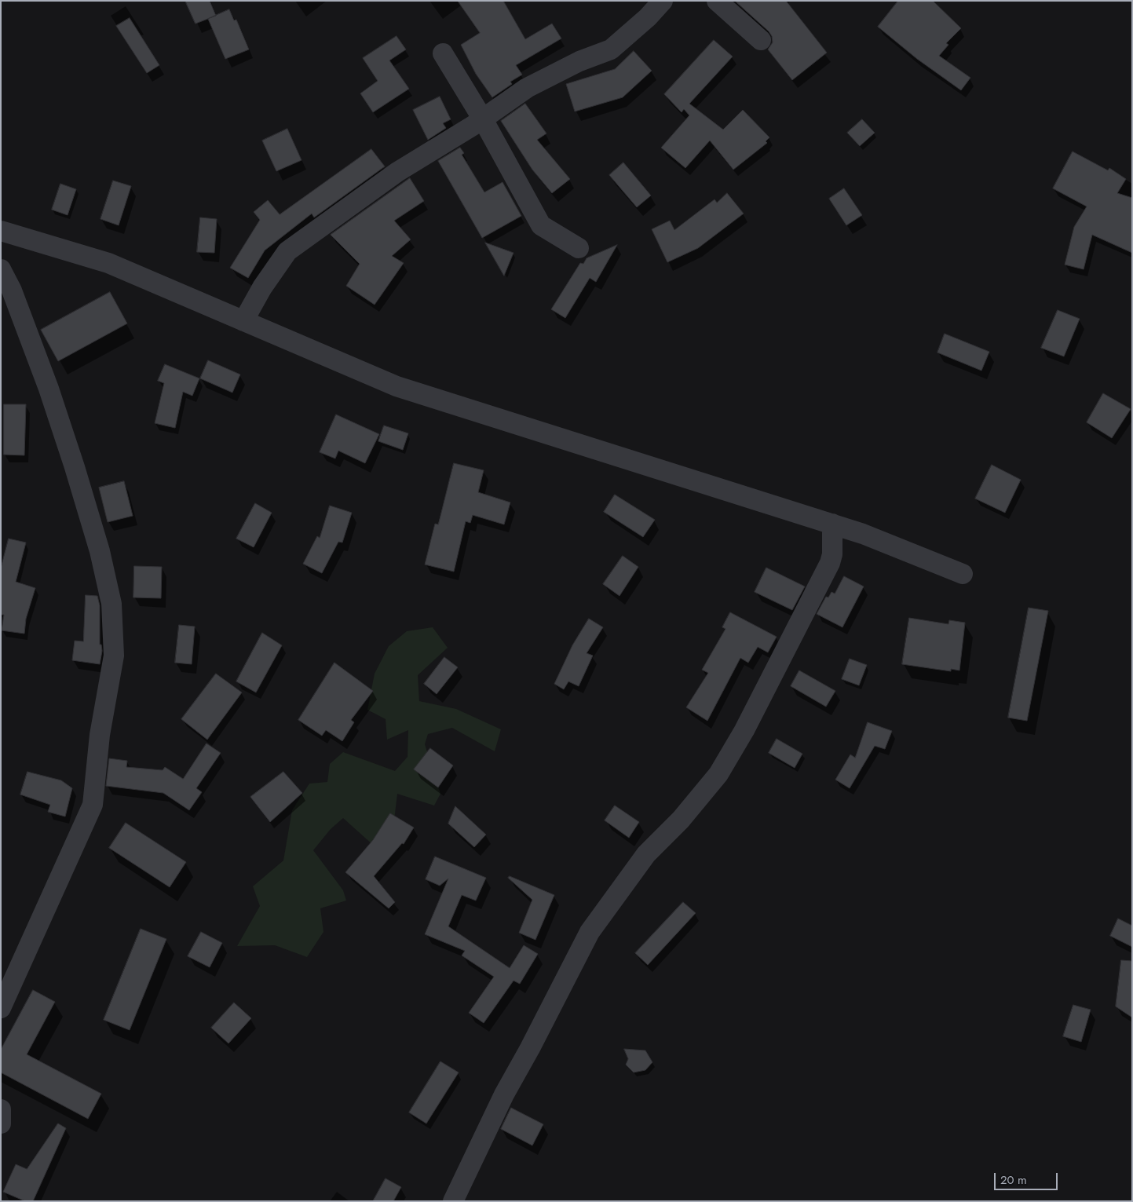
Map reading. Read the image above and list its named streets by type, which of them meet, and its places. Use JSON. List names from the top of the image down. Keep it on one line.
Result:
{"scale_bar":"20 m"}
